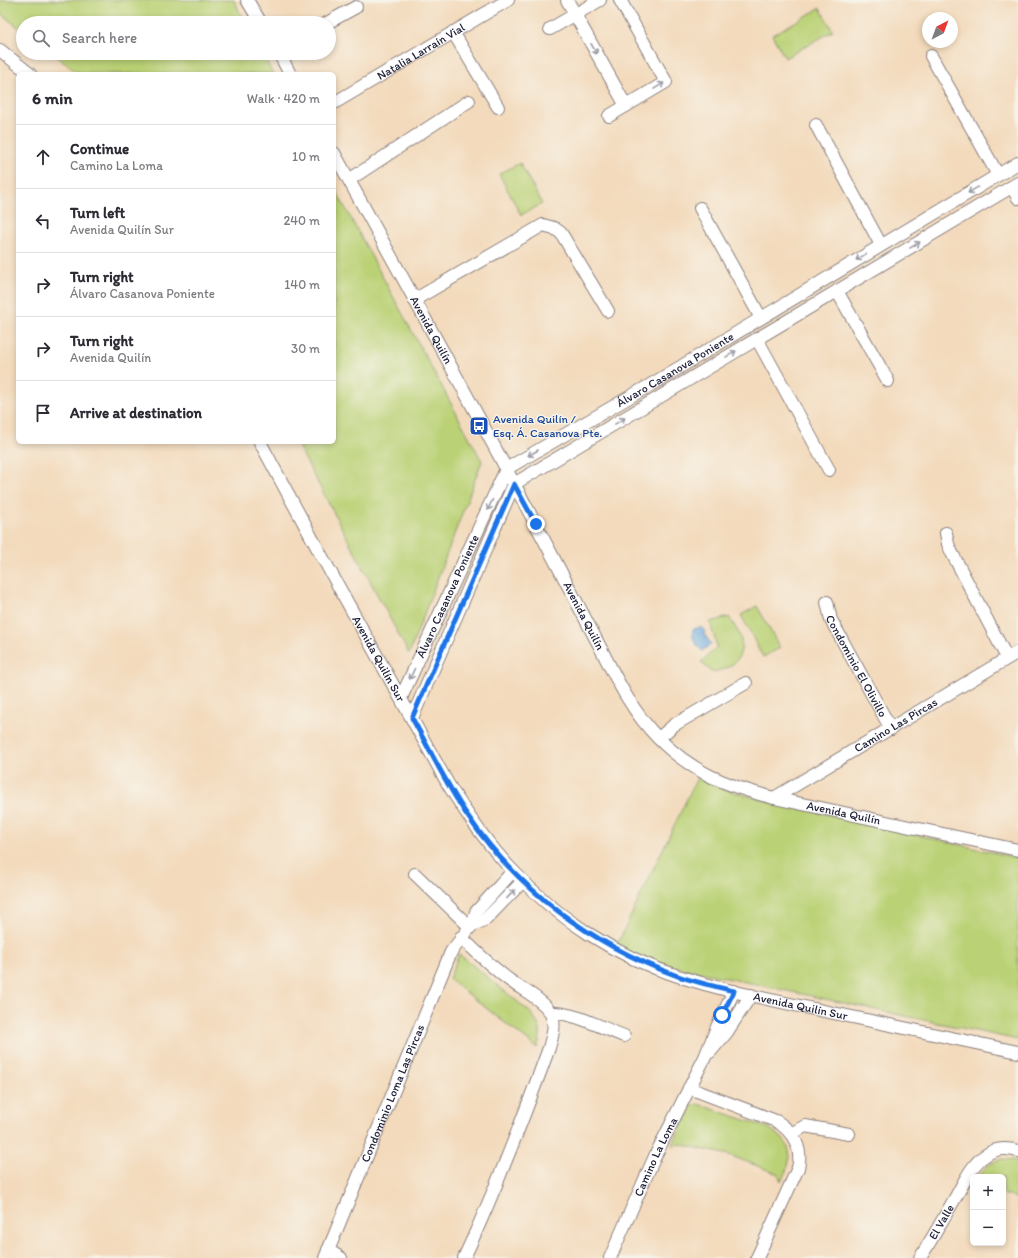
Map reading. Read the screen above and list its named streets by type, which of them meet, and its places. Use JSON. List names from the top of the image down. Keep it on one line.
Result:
{"streets":{"street":["Natalia Larraín Vial","Avenida Quilín","Álvaro Casanova Poniente","Avenida Quilín Sur","Condominio El Olivillo","Camino Las Pircas","Condominio Loma Las Pircas","Camino La Loma","El Valle"]},"crossings":[["Avenida Quilín","Álvaro Casanova Poniente"],["Avenida Quilín","Camino Las Pircas"],["Álvaro Casanova Poniente","Avenida Quilín Sur"],["Avenida Quilín Sur","Condominio Loma Las Pircas"],["Avenida Quilín Sur","Camino La Loma"],["Condominio El Olivillo","Camino Las Pircas"]],"places":{"bus stop":["Avenida Quilín / Esq. Á. Casanova Pte."]},"north":"top right","page":{"search":"Search here","heading":["6 min","Walk · 420 m"],"list":[["Continue","Camino La Loma","10 m"],["Turn left","Avenida Quilín Sur","240 m"],["Turn right","Álvaro Casanova Poniente","140 m"],["Turn right","Avenida Quilín","30 m"],"Arrive at destination"],"map_buttons":["+","−"]}}
